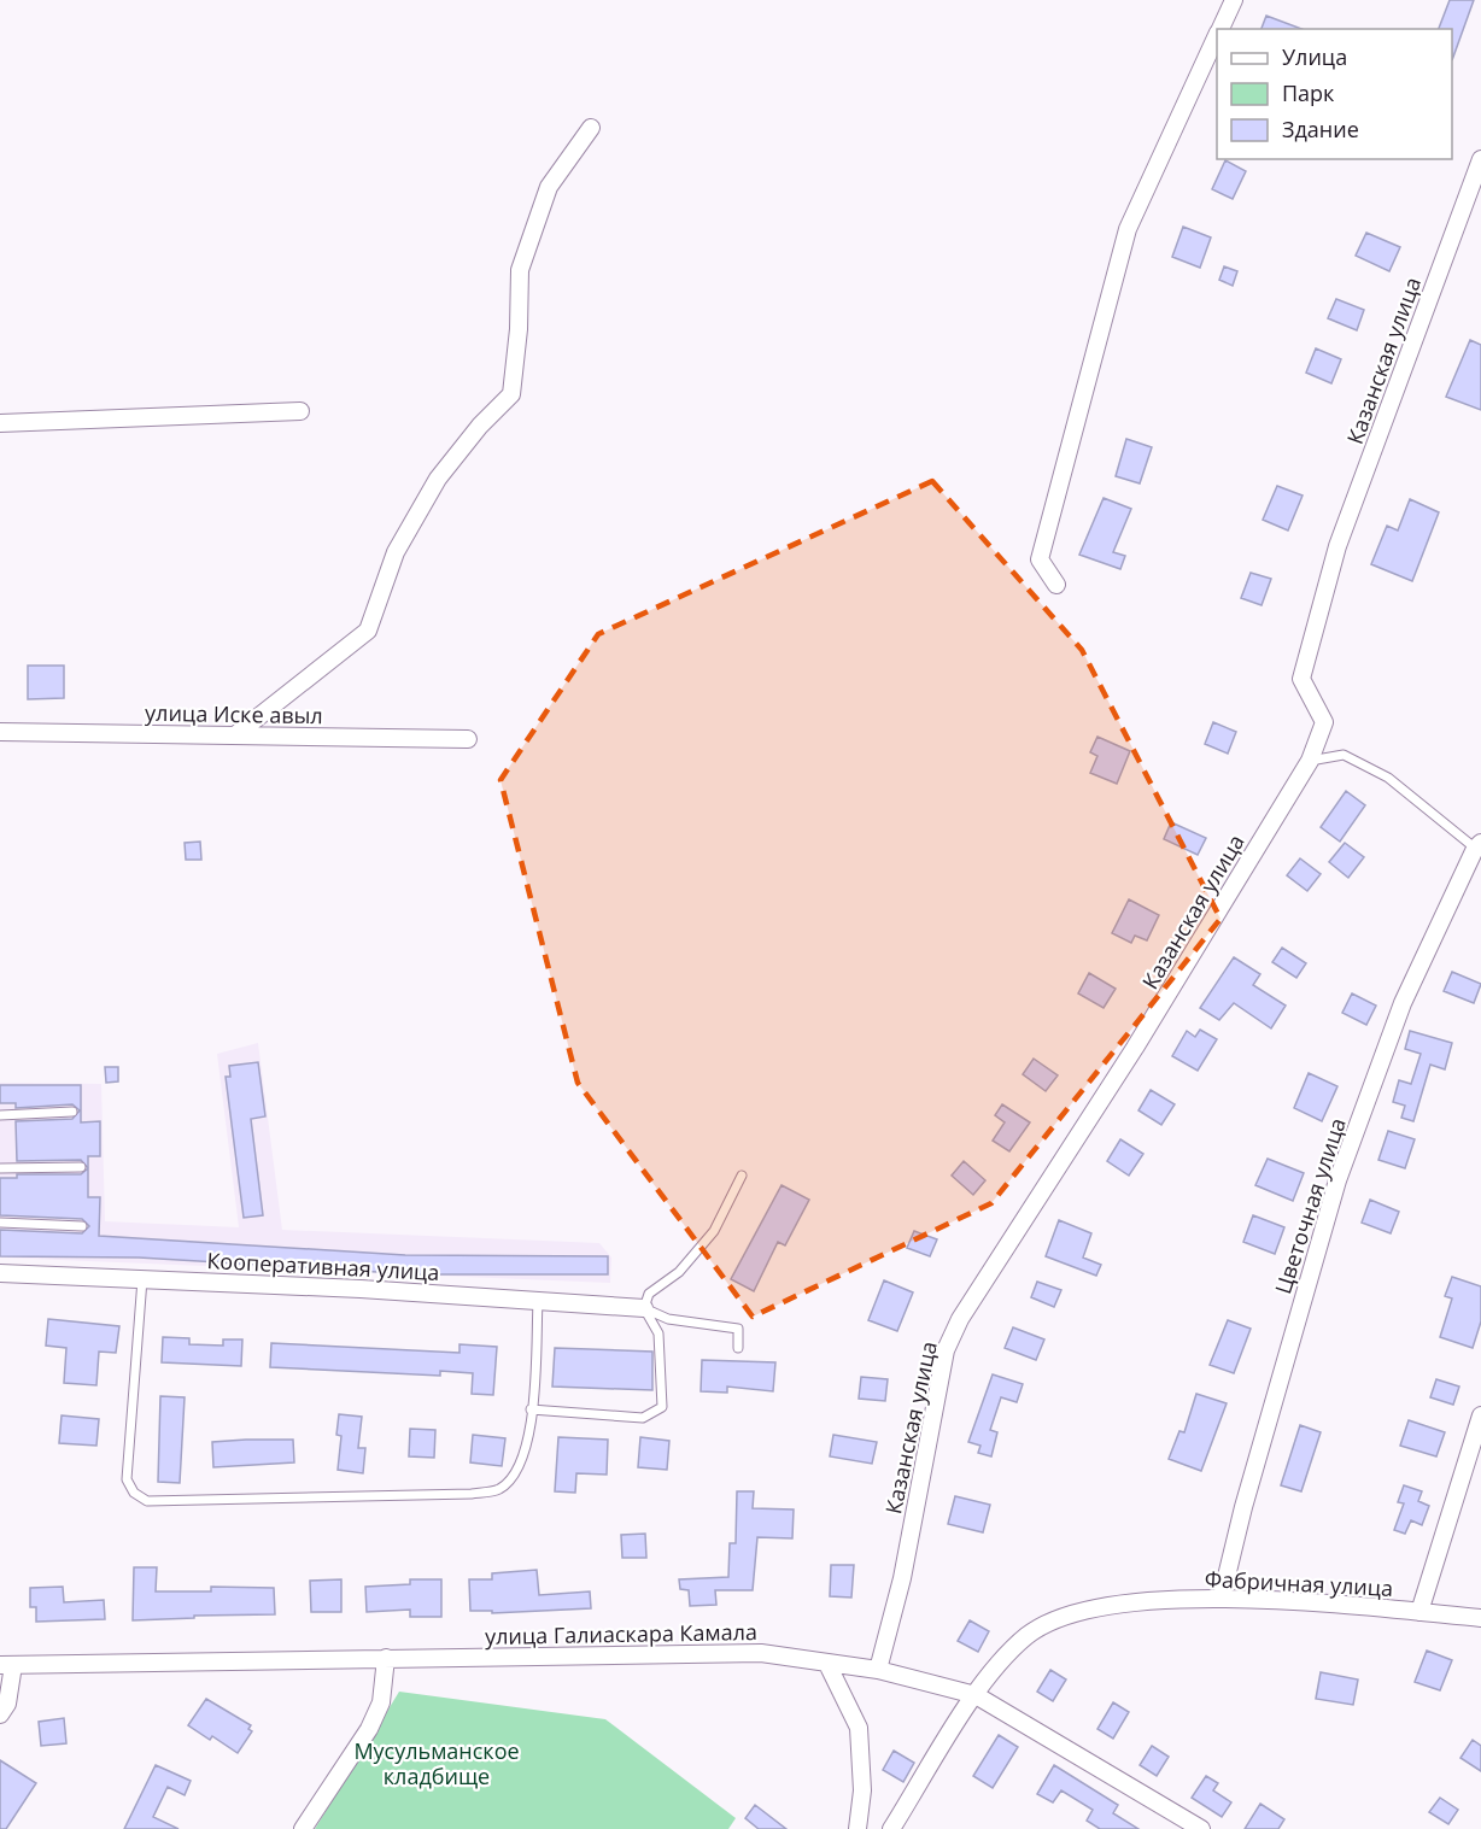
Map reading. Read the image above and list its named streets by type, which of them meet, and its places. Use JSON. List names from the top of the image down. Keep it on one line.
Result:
{"streets":{"street":["Казанская улица","улица Иске авыл","Цветочная улица","Кооперативная улица","Фабричная улица","улица Галиаскара Камала"]},"crossings":[["Казанская улица","улица Галиаскара Камала"],["Цветочная улица","Фабричная улица"],["Фабричная улица","улица Галиаскара Камала"]],"parks":["Мусульманское кладбище"],"legend":["Улица","Парк","Здание"]}
